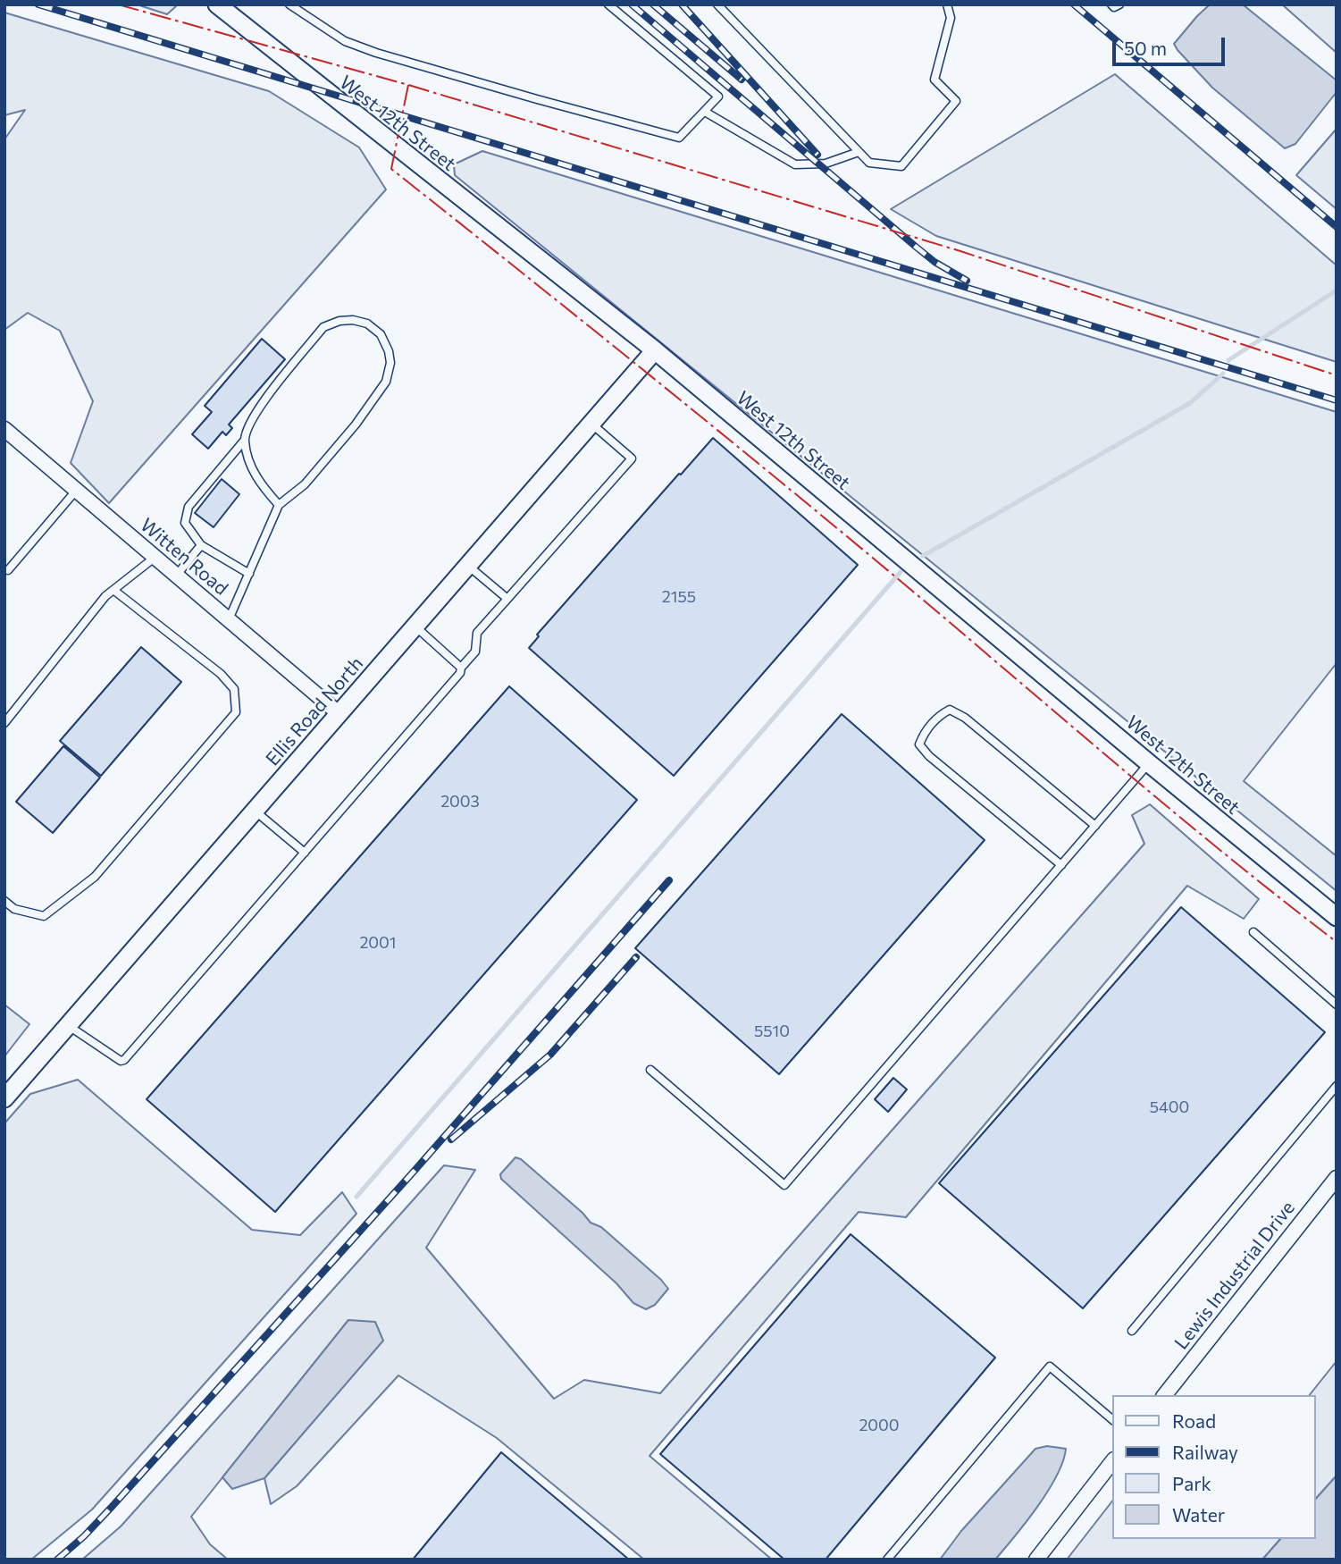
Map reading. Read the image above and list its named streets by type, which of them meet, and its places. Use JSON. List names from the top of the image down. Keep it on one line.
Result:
{"streets":{"street":["West 12th Street","Witten Road","Ellis Road North","Lewis Industrial Drive"]},"crossings":[["West 12th Street","Ellis Road North"],["Witten Road","Ellis Road North"]],"house_numbers":["2155","2003","2001","5510","5400","2000"],"legend":["Road","Railway","Park","Water"],"scale_bar":"50 m"}
